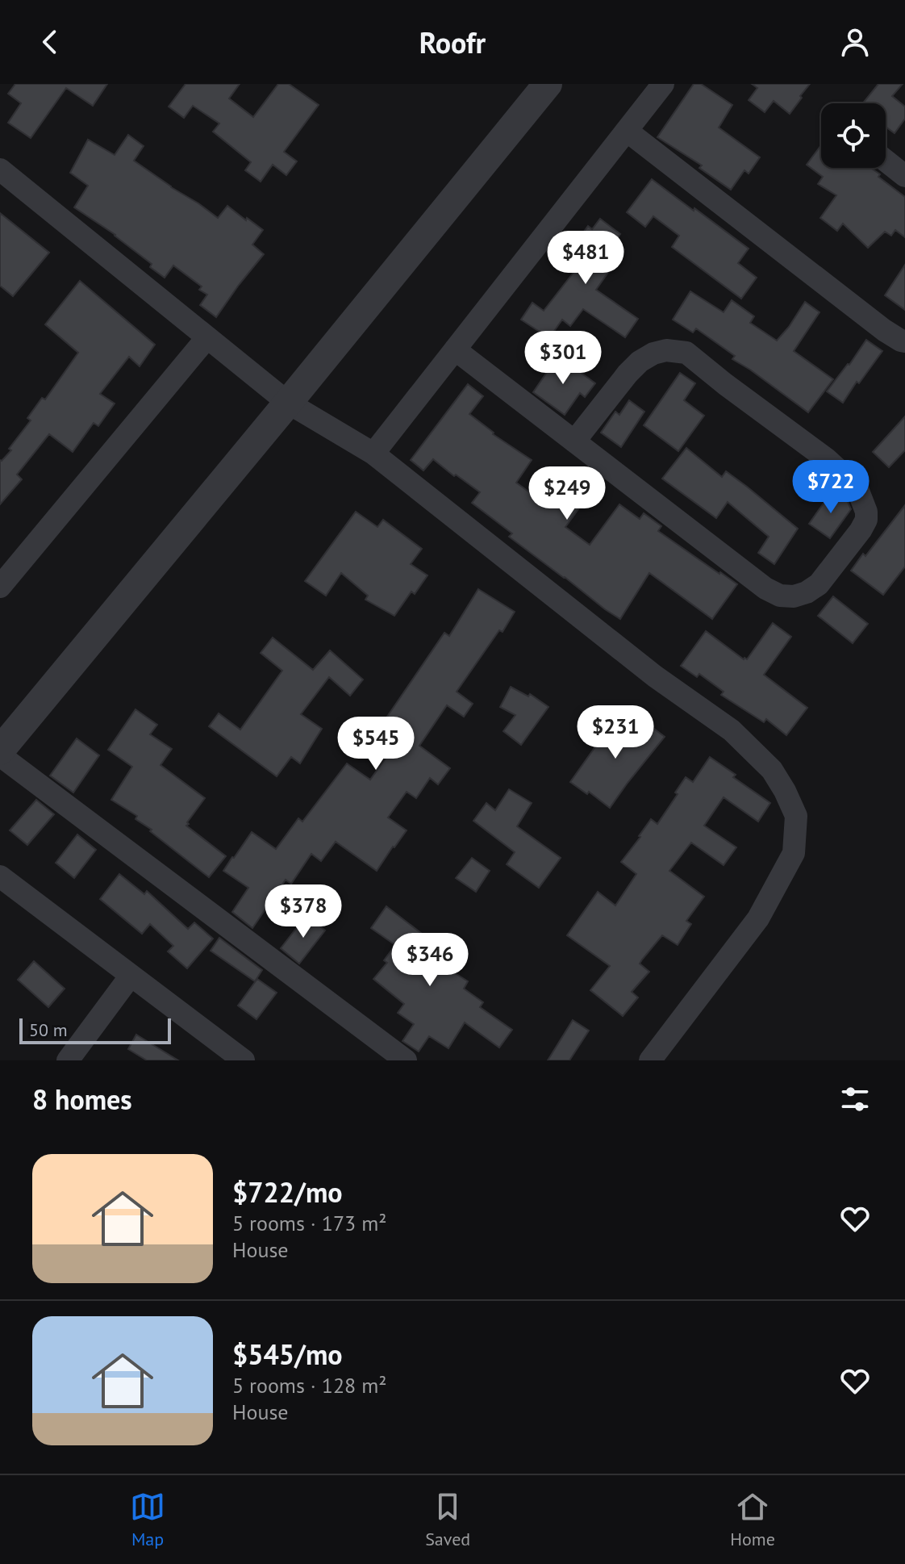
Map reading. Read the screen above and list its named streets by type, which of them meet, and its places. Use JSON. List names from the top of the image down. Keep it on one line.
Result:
{"scale_bar":"50 m","page":{"header":"Roofr","price":["$481","$301","$722","$249","$231","$545","$378","$346"],"scale":"50 m","heading":"8 homes","list":[{"name":"$722/mo","note":"5 rooms · 173 m² · House"},{"name":"$545/mo","note":"5 rooms · 128 m² · House"}],"tabs":["Map","Saved","Home"]}}
